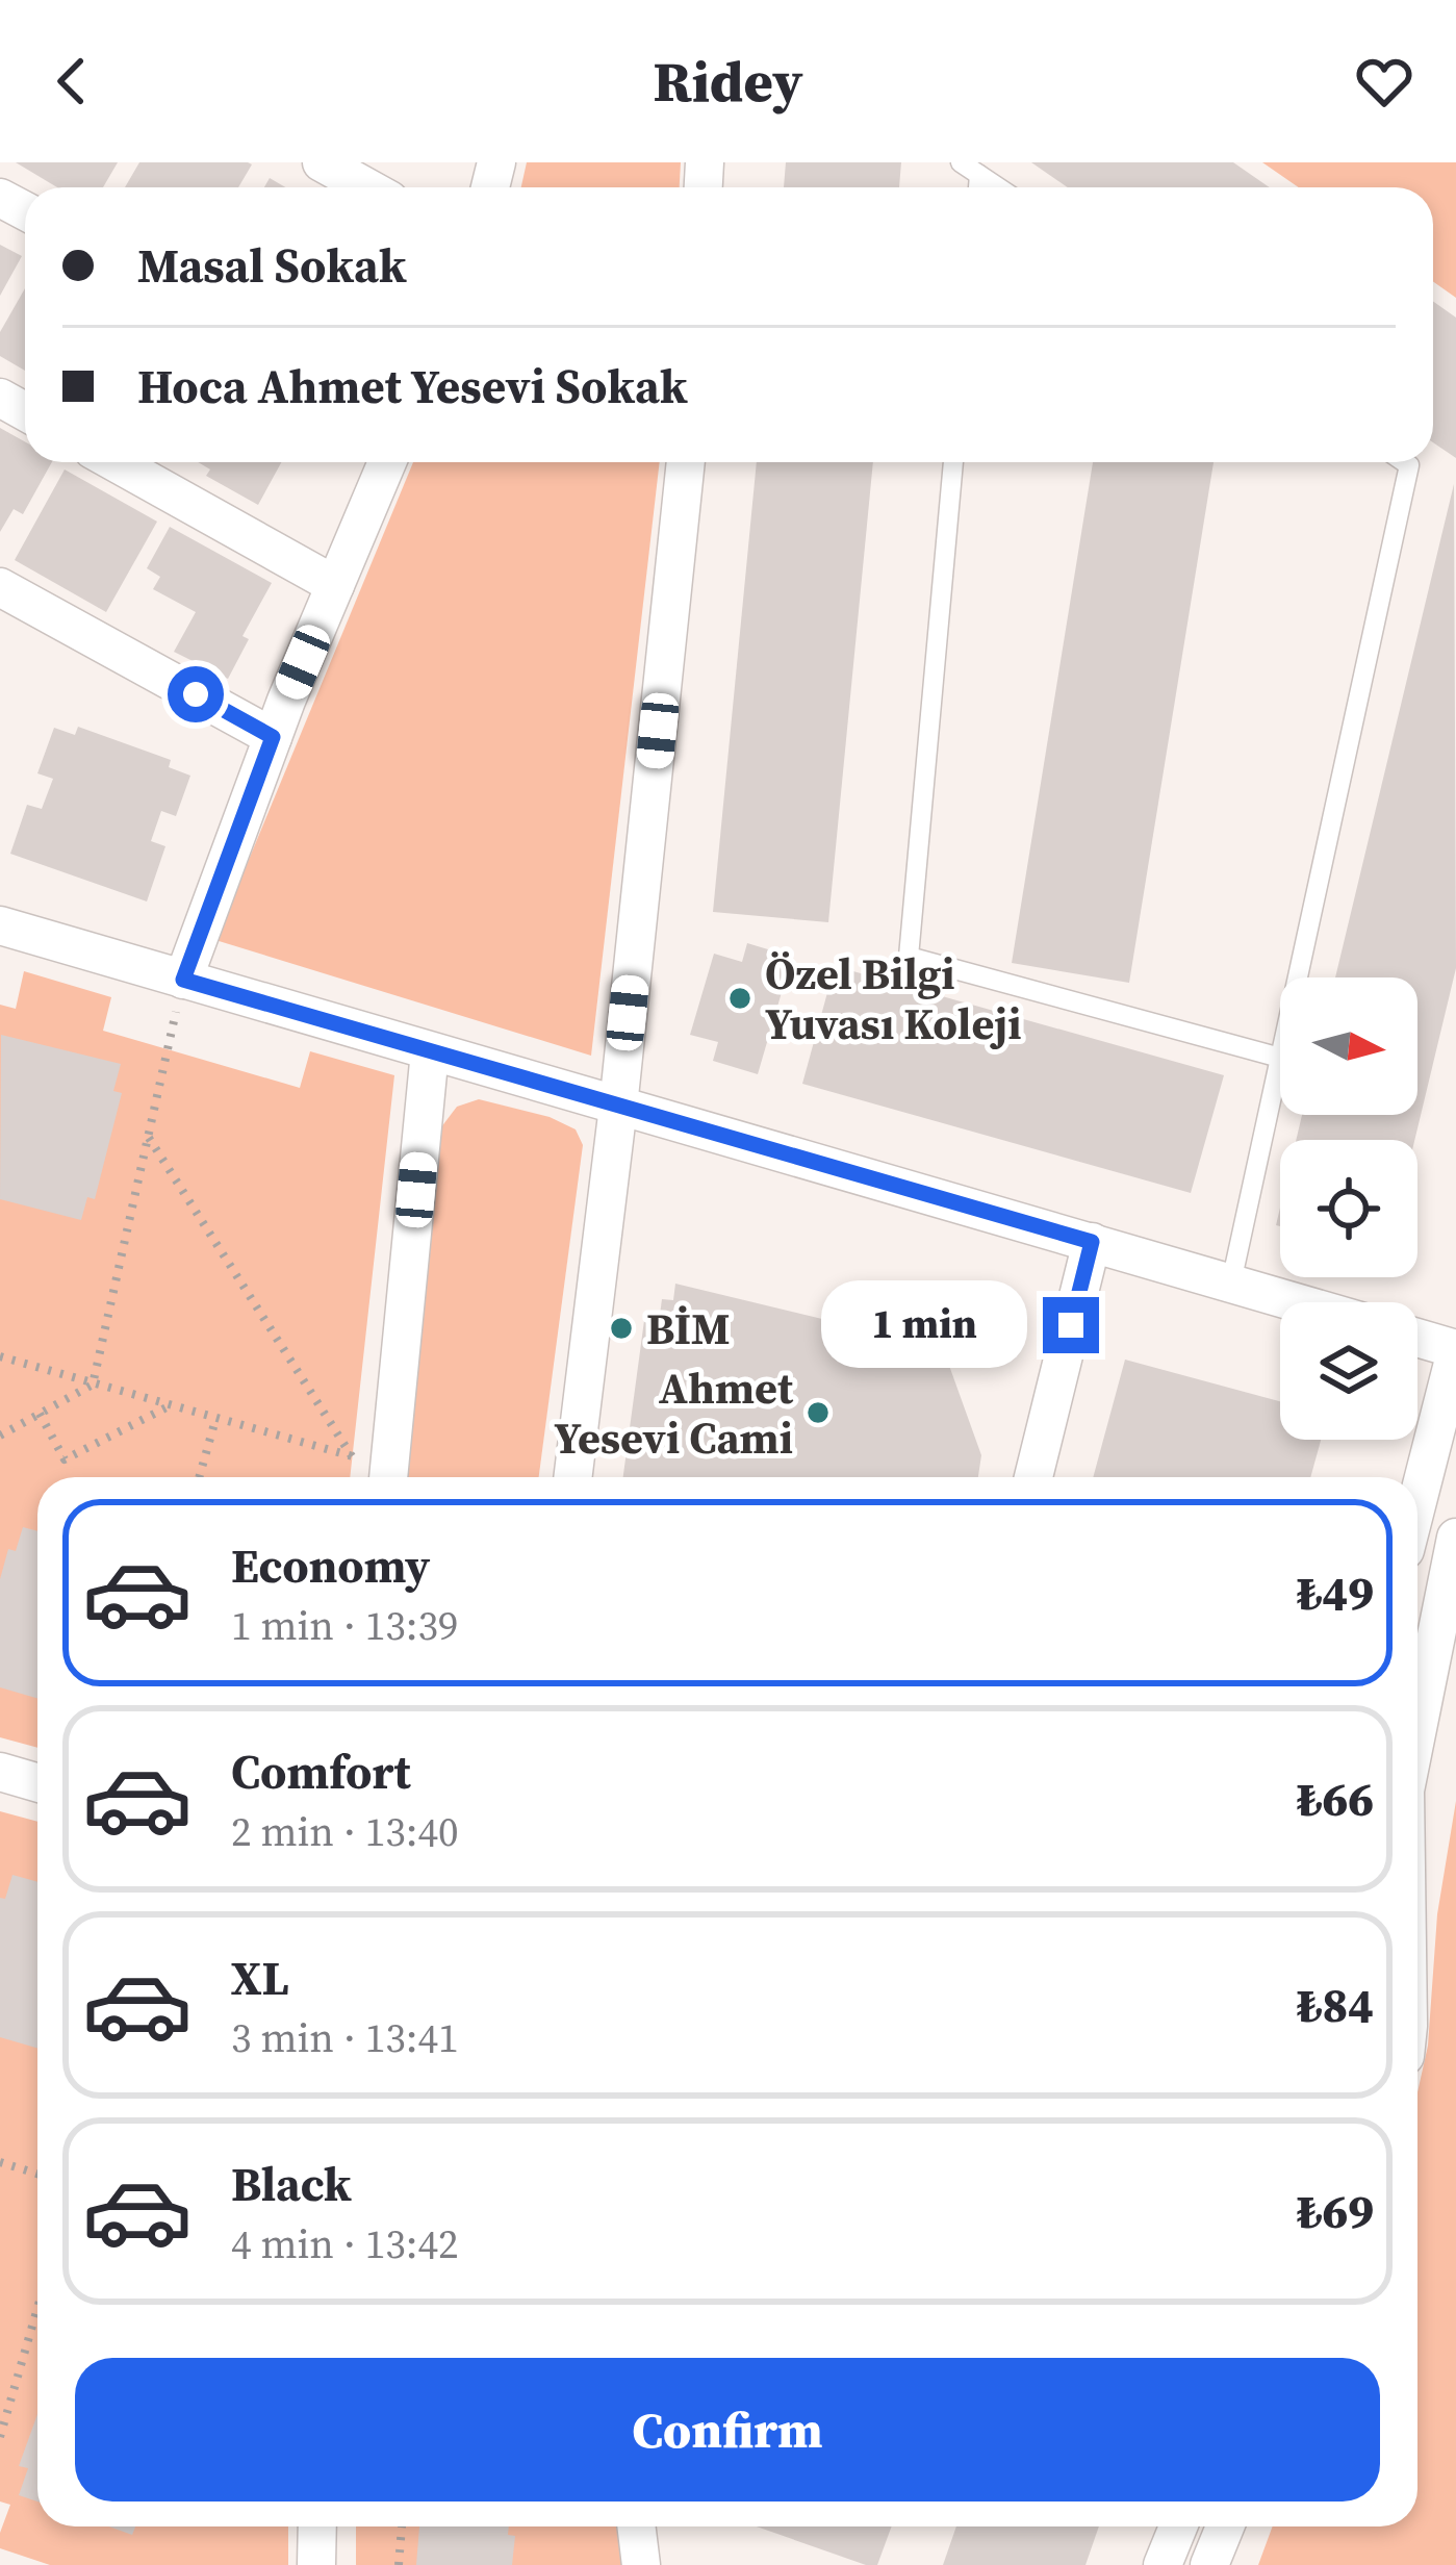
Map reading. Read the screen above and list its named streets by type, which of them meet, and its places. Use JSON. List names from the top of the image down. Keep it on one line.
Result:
{"places":["Özel Bilgi Yuvası Koleji","BİM","Ahmet Yesevi Cami"],"north":"right","page":{"header":"Ridey","banner":["Masal Sokak","Hoca Ahmet Yesevi Sokak"],"bubble":"1 min","list":[{"name":"Economy","note":"1 min · 13:39","value":"₺49"},{"name":"Comfort","note":"2 min · 13:40","value":"₺66"},{"name":"XL","note":"3 min · 13:41","value":"₺84"},{"name":"Black","note":"4 min · 13:42","value":"₺69"}],"buttons":"Confirm"}}
